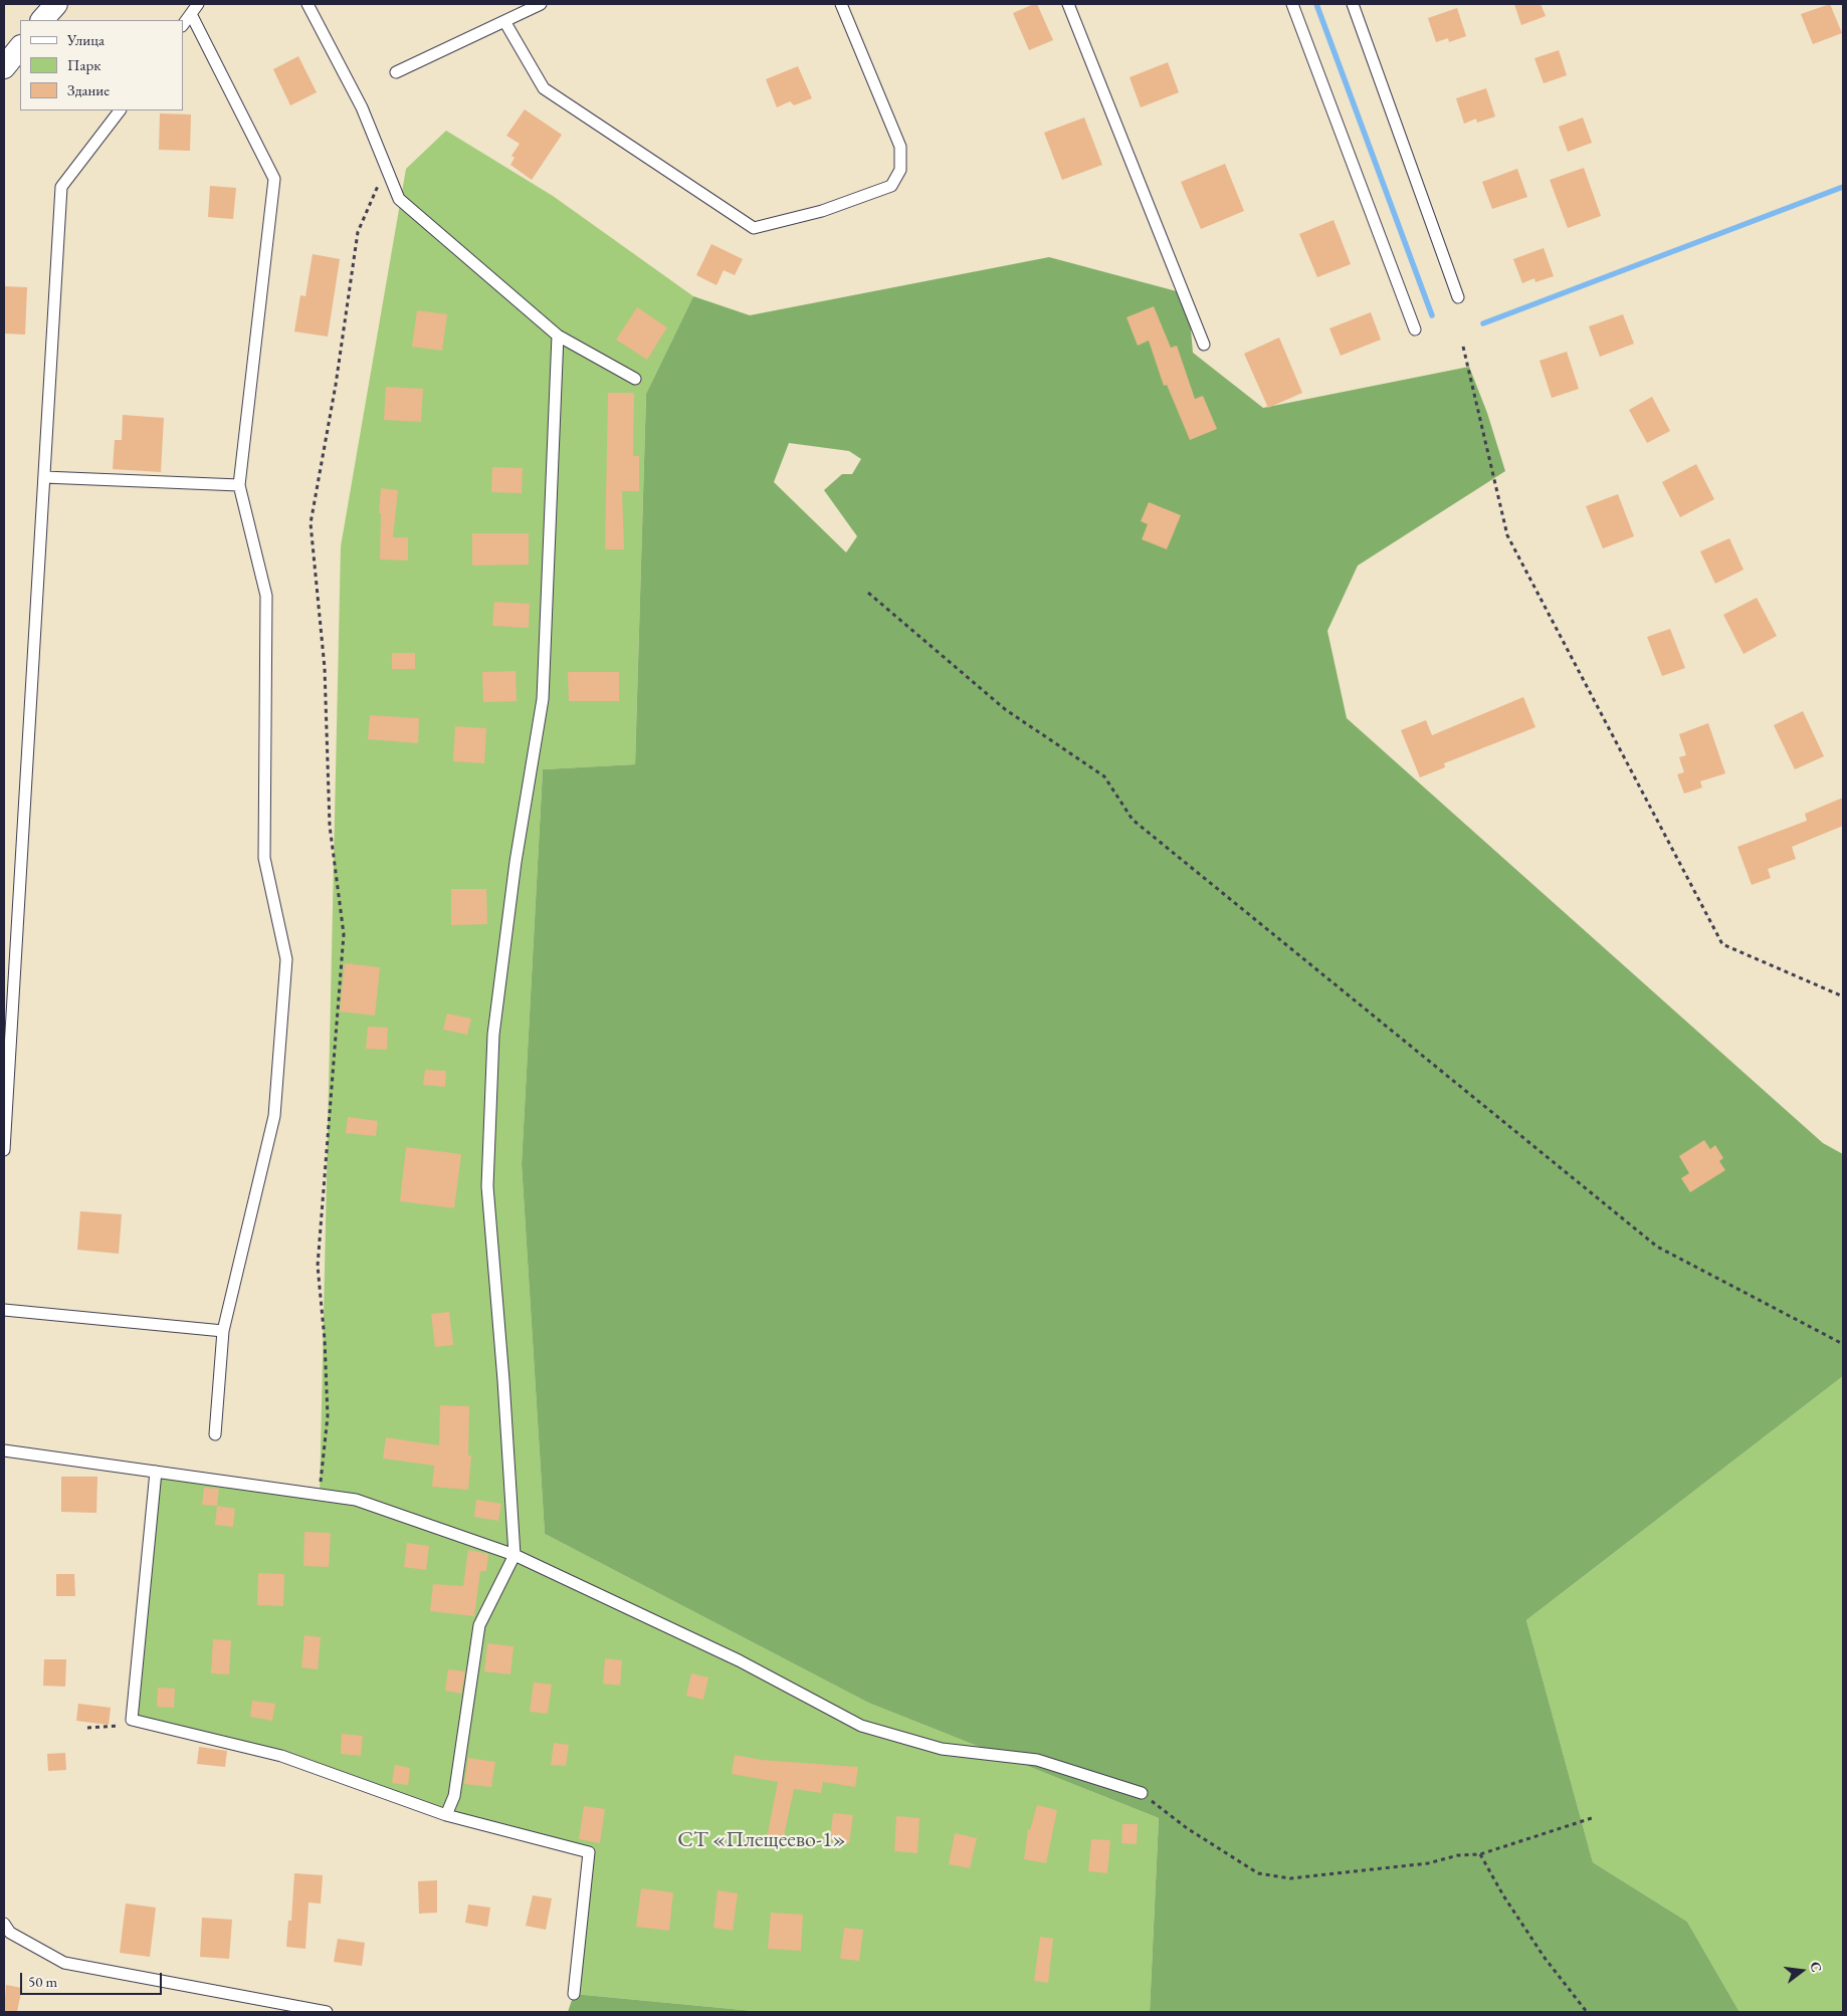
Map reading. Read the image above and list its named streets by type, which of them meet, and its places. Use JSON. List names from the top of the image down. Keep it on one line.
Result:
{"parks":["СТ «Плещеево-1»"],"legend":["Улица","Парк","Здание"],"scale_bar":"50 m","north":"right"}
